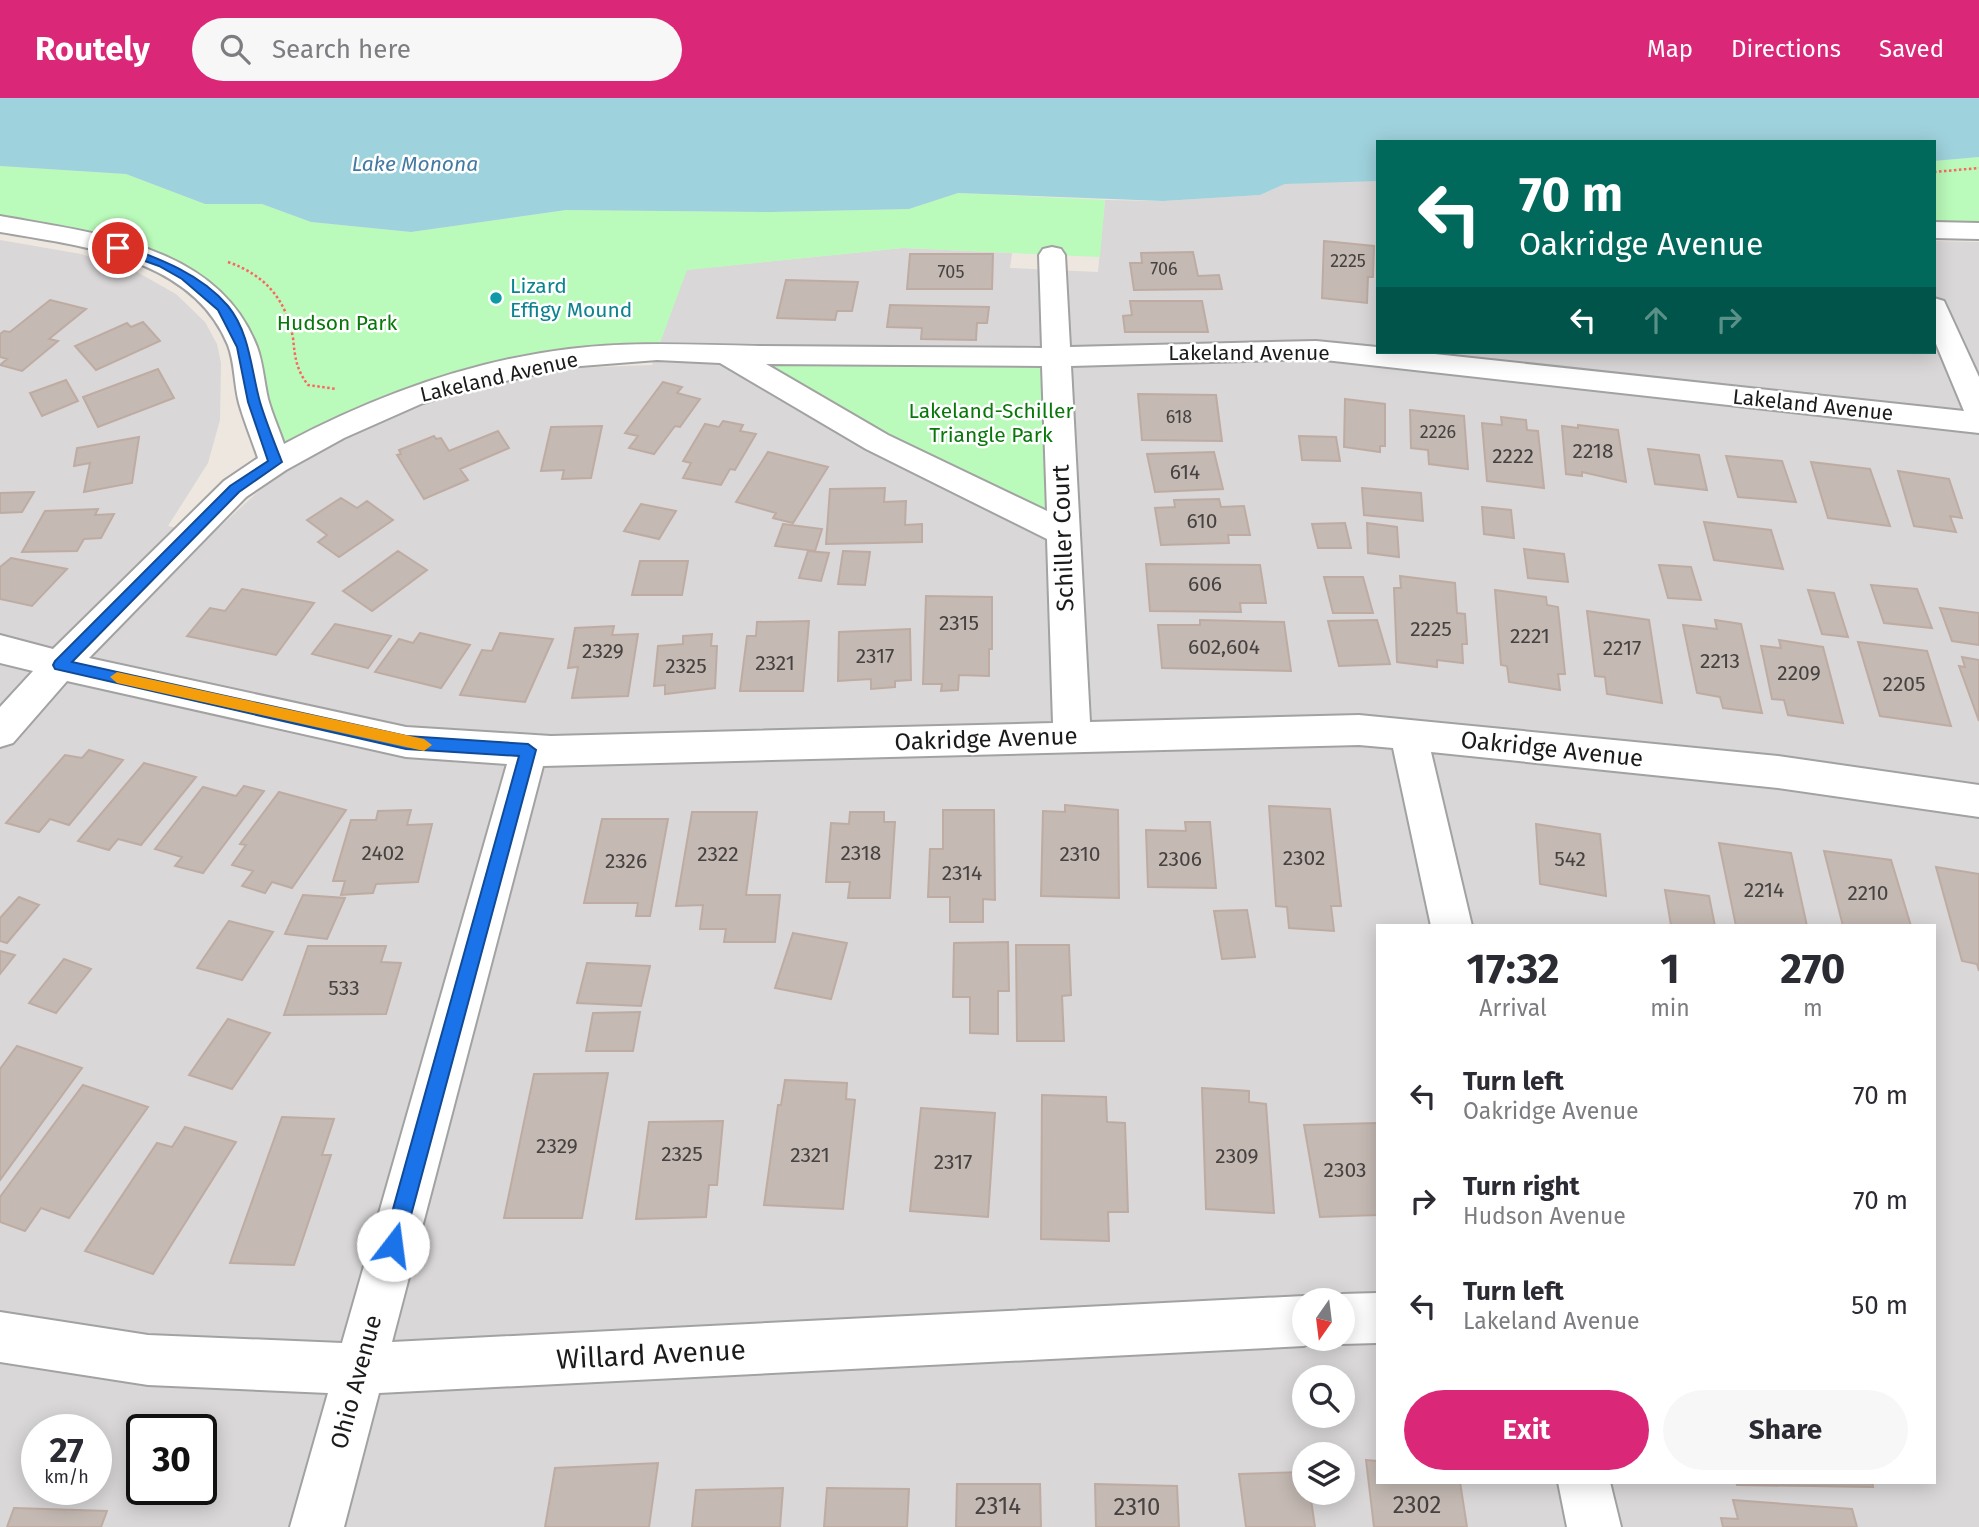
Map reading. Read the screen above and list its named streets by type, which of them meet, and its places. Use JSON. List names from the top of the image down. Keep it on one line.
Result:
{"streets":{"street":["Lakeland Avenue","Schiller Court","Oakridge Avenue","Willard Avenue","Ohio Avenue"]},"crossings":[["Lakeland Avenue","Schiller Court"],["Lakeland Avenue","Oakridge Avenue"],["Schiller Court","Oakridge Avenue"],["Oakridge Avenue","Ohio Avenue"],["Willard Avenue","Ohio Avenue"]],"water":["Lake Monona"],"parks":["Hudson Park","Lakeland-Schiller Triangle Park"],"places":["Lizard Effigy Mound"],"house_numbers":["2225","706","705","618","2226","2218","2222","614","610","606","2315","2225","2221","602,604","2217","2329","2317","2213","2321","2325","2209","2205","2402","2318","2322","2310","2302","2306","542","2326","2314","2214","2210","533","2329","2325","2321","2309","2317","2303","2302","2314","2310"],"north":"bottom","page":{"header":"Routely","search":"Search here","nav":["Map","Directions","Saved"],"turn":["70 m","Oakridge Avenue"],"eta":["17:32","Arrival","1","min","270","m"],"list":[{"name":"Turn left","note":"Oakridge Avenue","value":"70 m"},{"name":"Turn right","note":"Hudson Avenue","value":"70 m"},{"name":"Turn left","note":"Lakeland Avenue","value":"50 m"}],"buttons":["Exit","Share"],"speed":"27 km/h","limit":"30"}}
